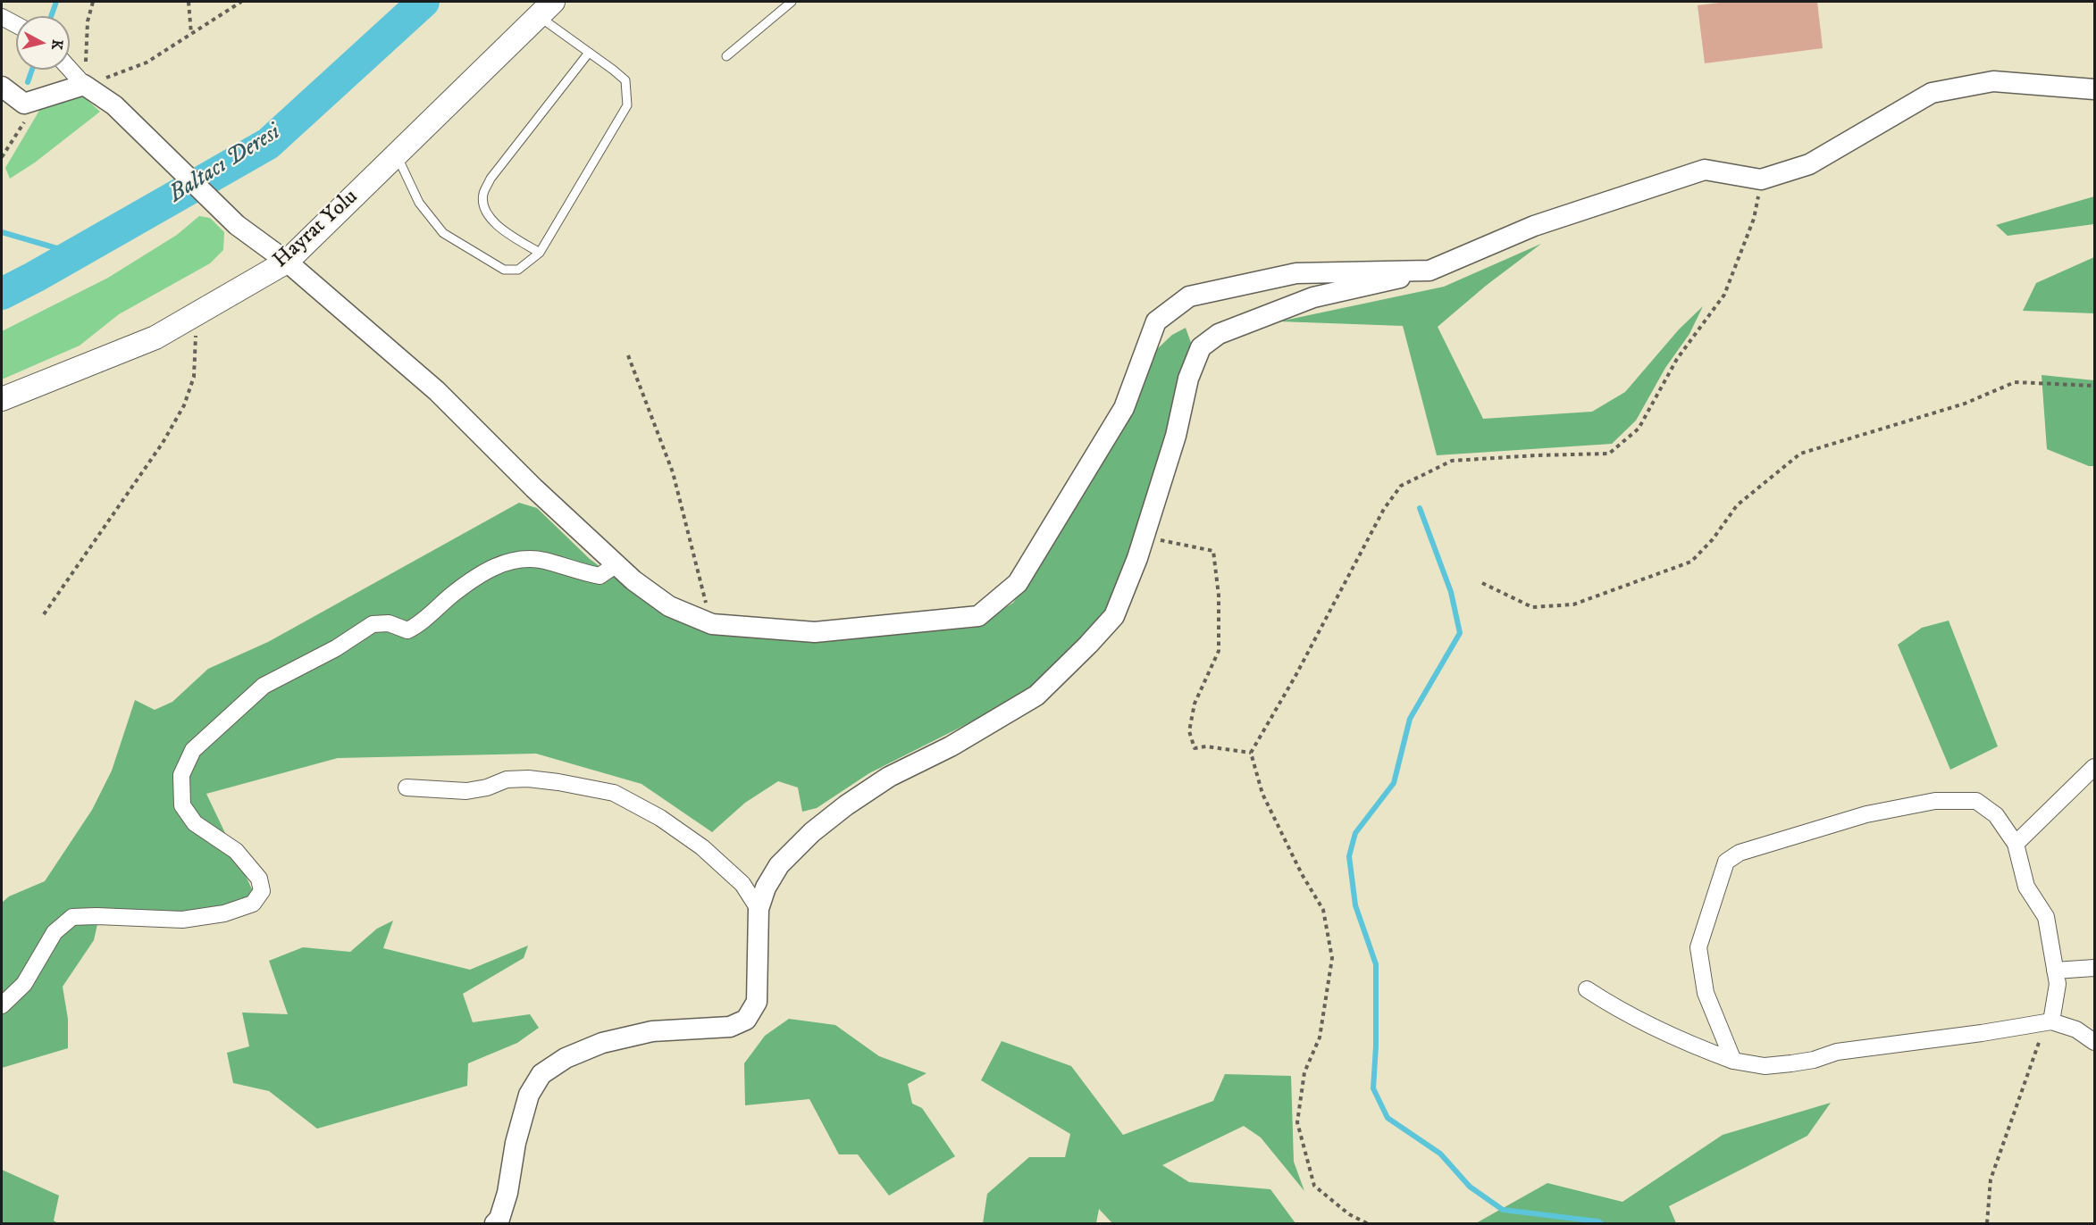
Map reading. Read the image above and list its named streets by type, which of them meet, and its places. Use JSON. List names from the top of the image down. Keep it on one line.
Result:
{"streets":{"main road":["Hayrat Yolu"]},"water":["Baltacı Deresi"],"north":"right"}
